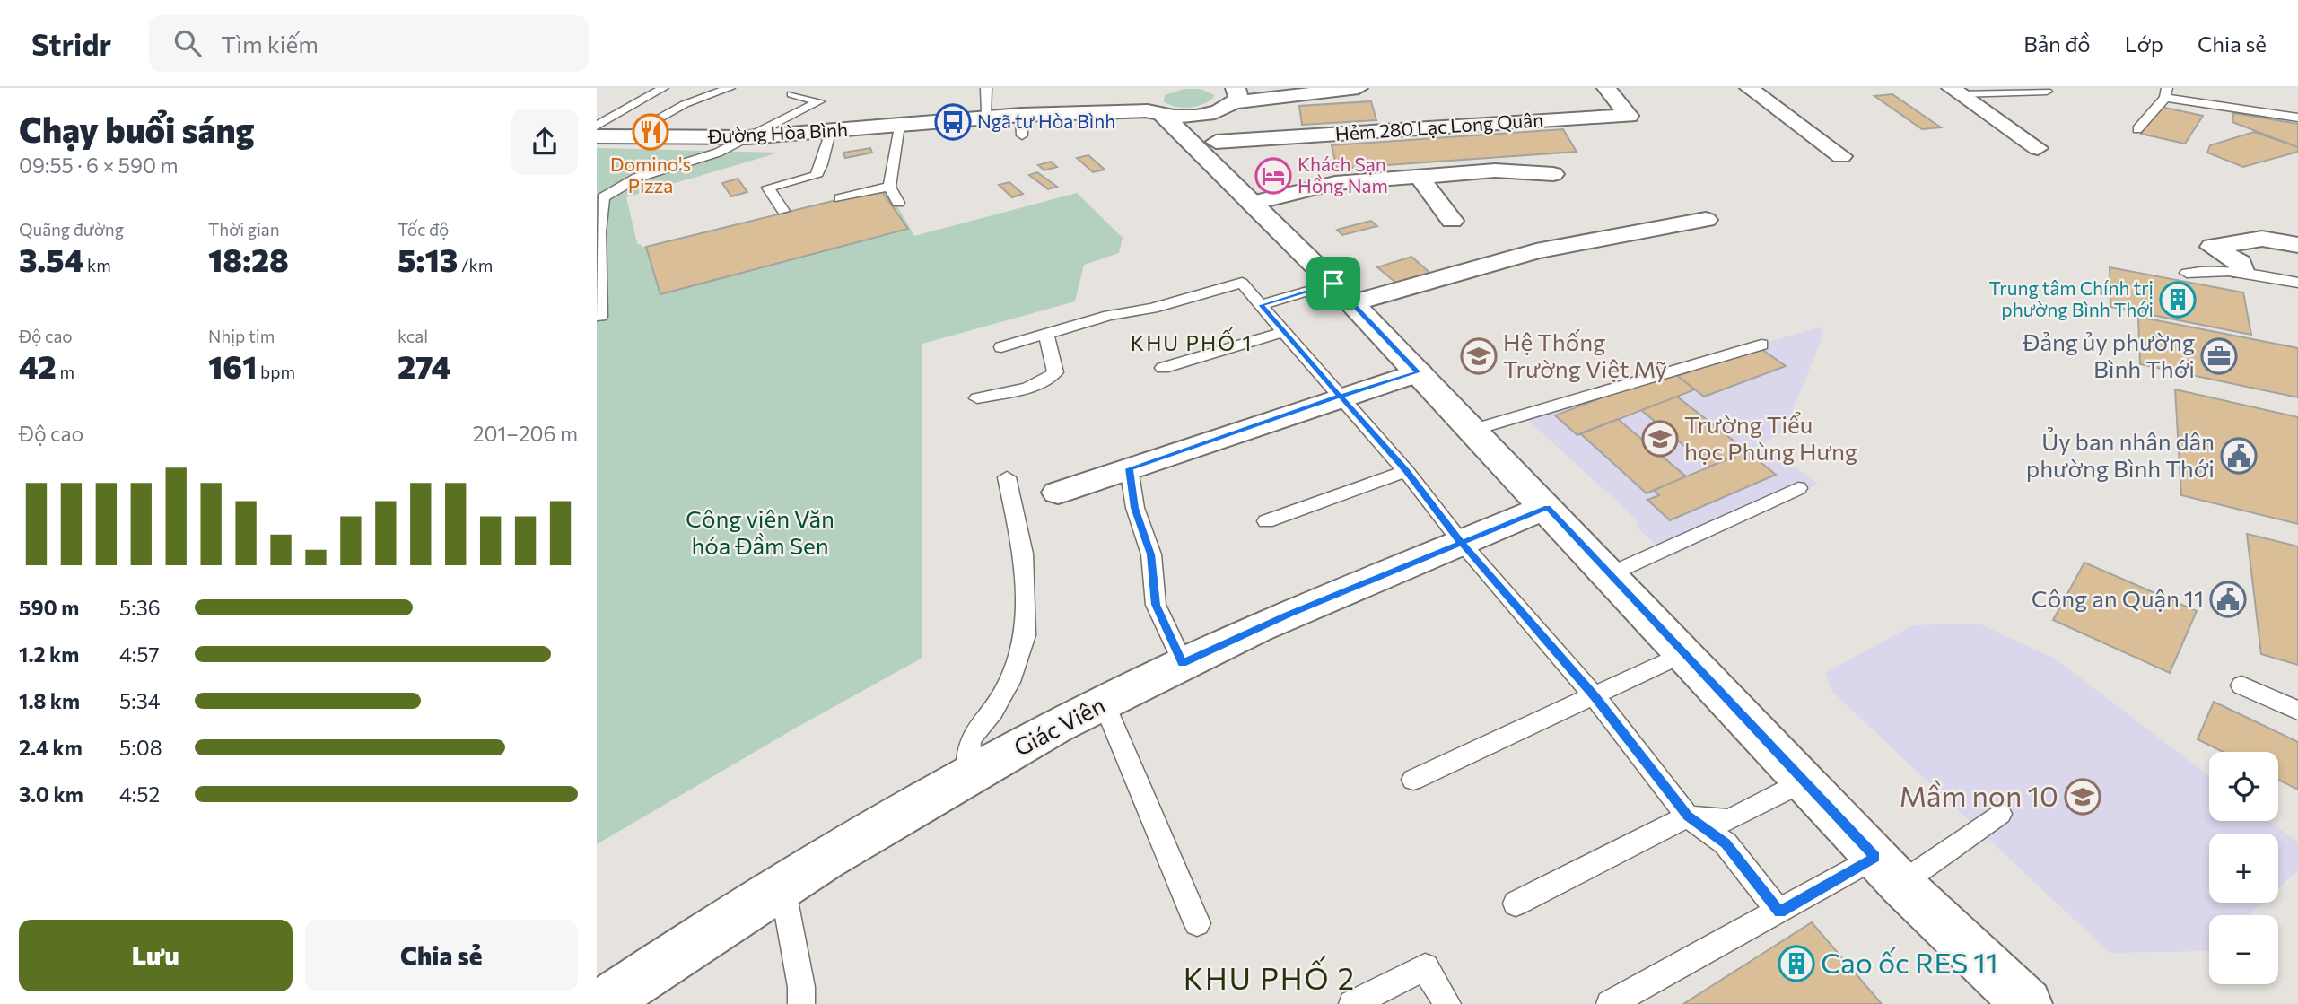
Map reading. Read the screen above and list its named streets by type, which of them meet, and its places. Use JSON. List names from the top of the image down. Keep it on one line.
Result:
{"streets":{"street":["Hẻm 280 Lạc Long Quân","Đường Hòa Bình","Giác Viên"]},"districts":["KHU PHỐ 1","KHU PHỐ 2"],"parks":["Công viên Văn hóa Đầm Sen"],"places":{"bus stop":["Ngã tư Hòa Bình"],"restaurant":["Domino's Pizza"],"hotel":["Khách Sạn Hồng Nam"],"building":["Trung tâm Chính trị phường Bình Thới","Cao ốc RES 11"],"school or university":["Hệ Thống Trường Việt Mỹ","Trường Tiểu học Phùng Hưng","Mầm non 10"],"office":["Đảng ủy phường Bình Thới"],"public building":["Ủy ban nhân dân phường Bình Thới","Công an Quận 11"]},"page":{"header":"Stridr","search":"Tìm kiếm","nav":["Bản đồ","Lớp","Chia sẻ"],"heading":["Chạy buổi sáng","09:55 · 6 × 590 m"],"stats":[["Quãng đường","3.54 km"],["Thời gian","18:28"],["Tốc độ","5:13 /km"],["Độ cao","42 m"],["Nhịp tim","161 bpm"],["kcal","274"]],"chart":["Độ cao","201–206 m"],"list":[{"name":"590 m","note":"5:36"},{"name":"1.2 km","note":"4:57"},{"name":"1.8 km","note":"5:34"},{"name":"2.4 km","note":"5:08"},{"name":"3.0 km","note":"4:52"}],"map_buttons":["+","−"],"buttons":["Lưu","Chia sẻ"]}}
